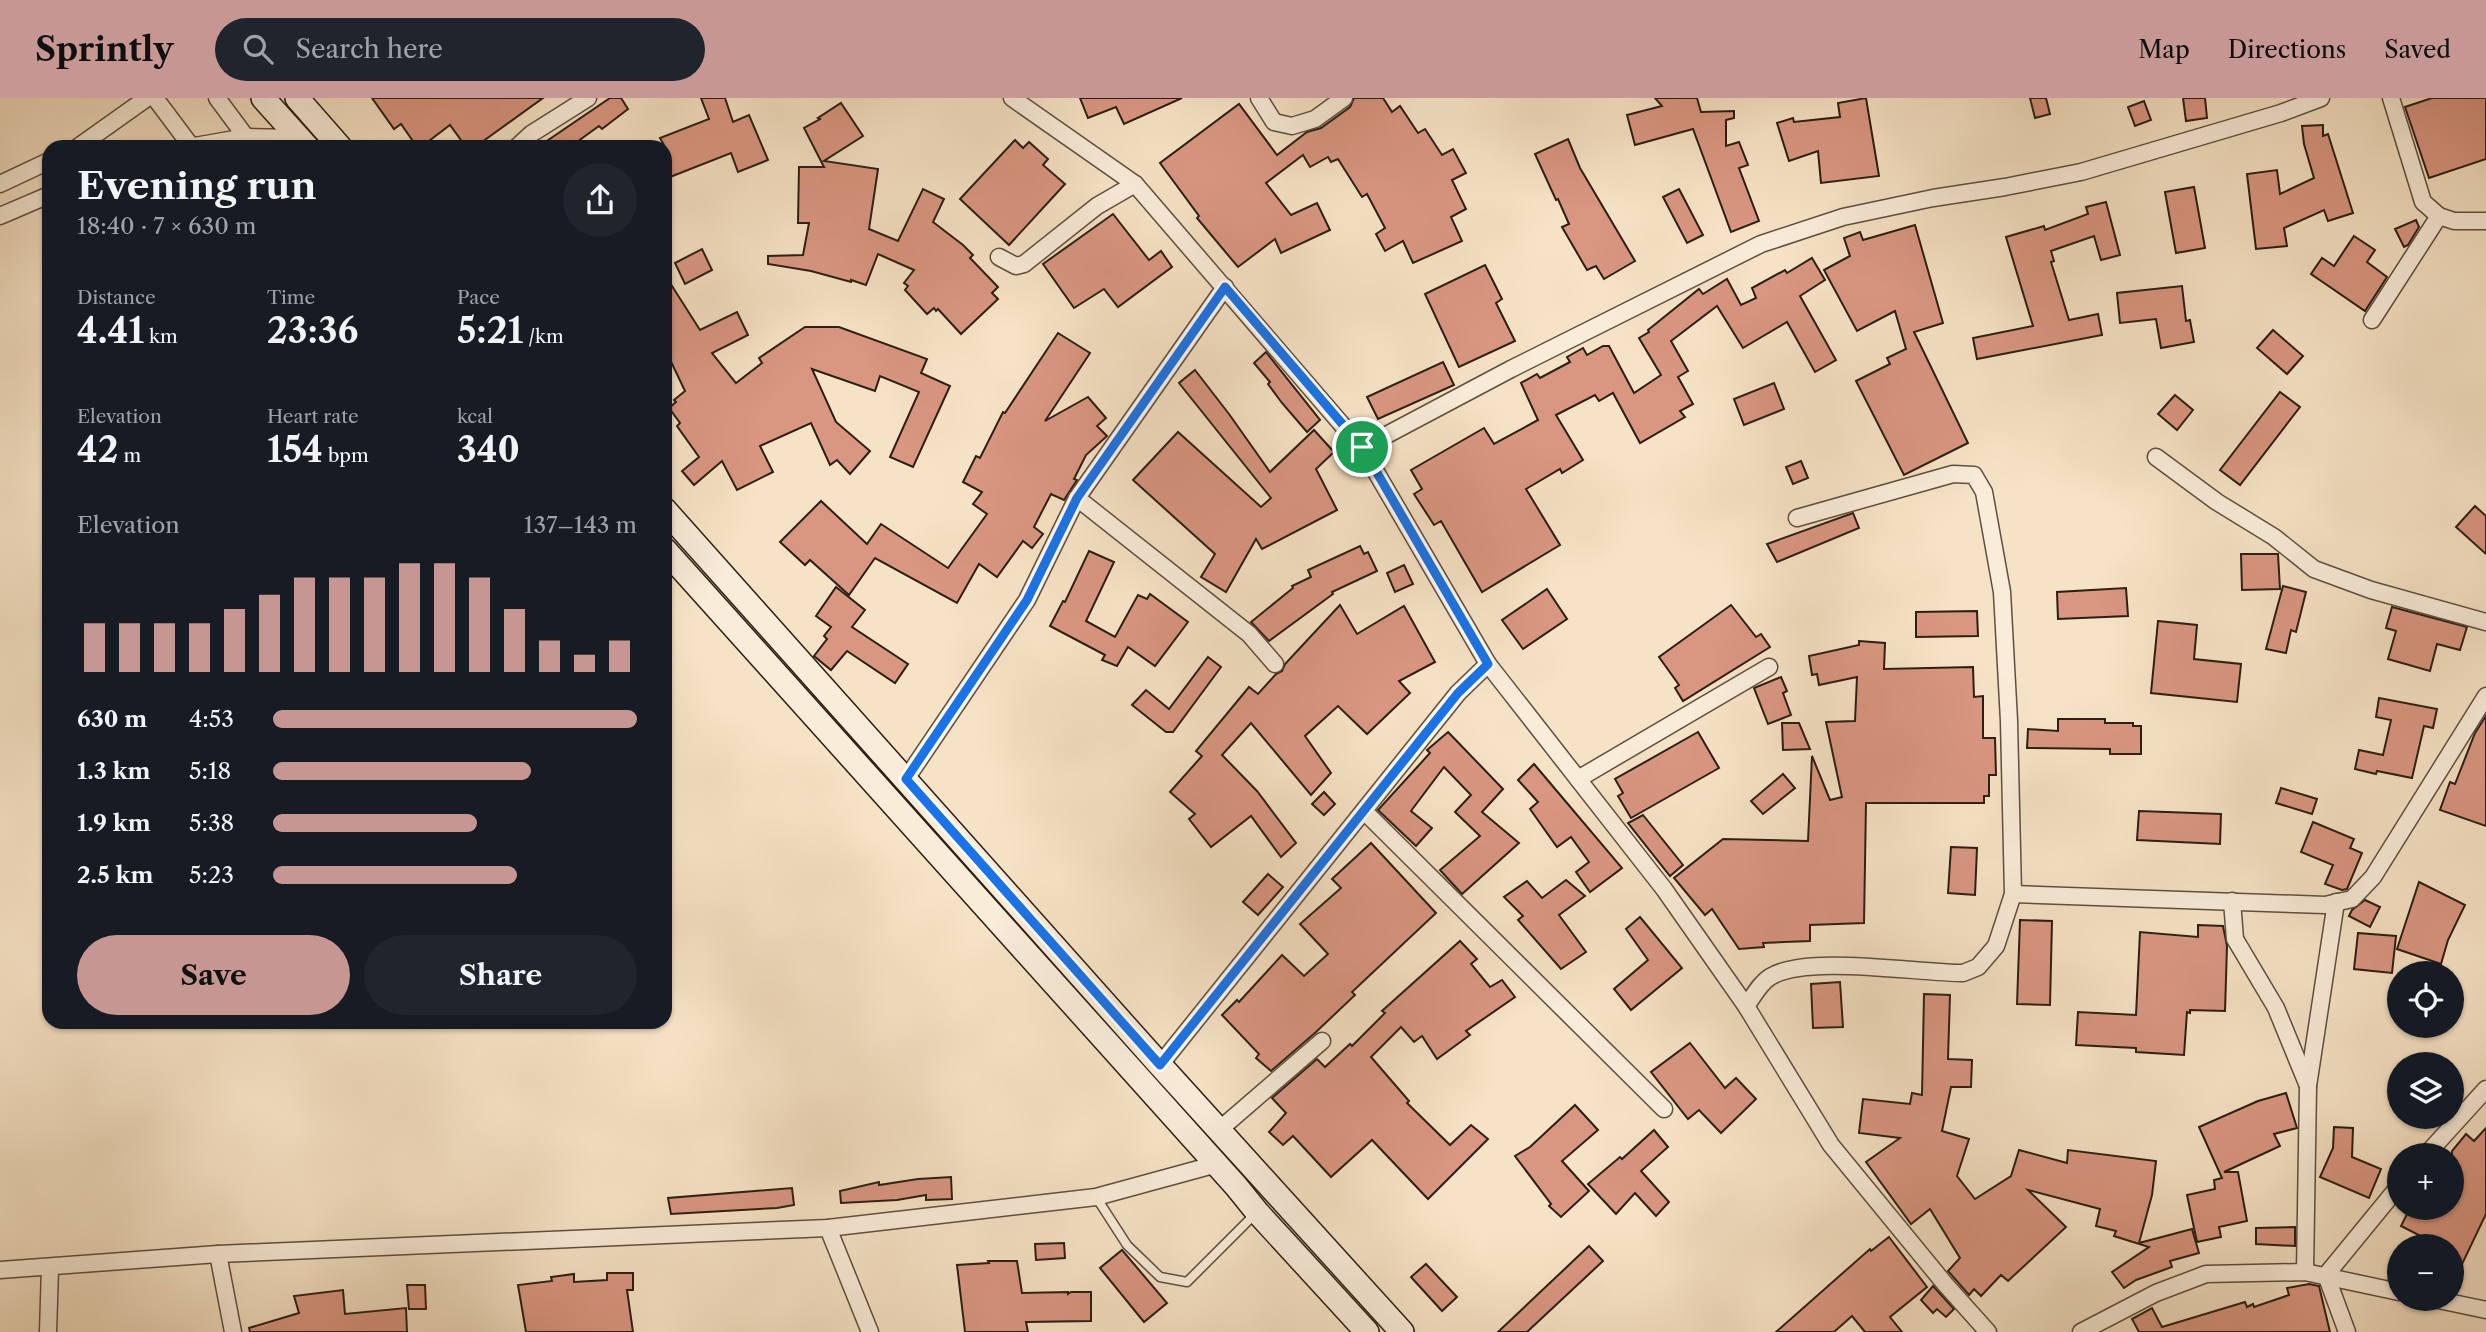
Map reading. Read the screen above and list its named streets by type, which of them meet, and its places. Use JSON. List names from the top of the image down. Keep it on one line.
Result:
{"page":{"header":"Sprintly","search":"Search here","nav":["Map","Directions","Saved"],"heading":["Evening run","18:40 · 7 × 630 m"],"stats":[["Distance","4.41 km"],["Time","23:36"],["Pace","5:21 /km"],["Elevation","42 m"],["Heart rate","154 bpm"],["kcal","340"]],"chart":["Elevation","137–143 m"],"list":[{"name":"630 m","note":"4:53"},{"name":"1.3 km","note":"5:18"},{"name":"1.9 km","note":"5:38"},{"name":"2.5 km","note":"5:23"}],"buttons":["Save","Share"],"map_buttons":["+","−"]}}
